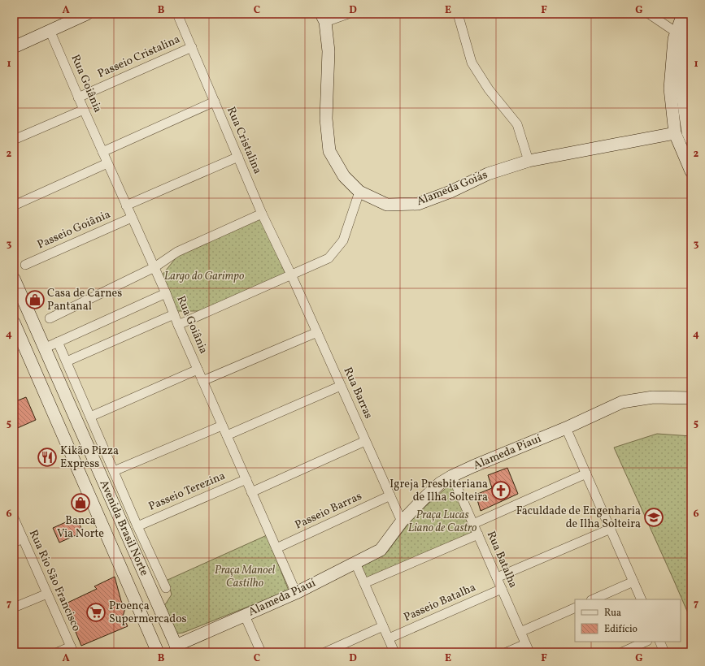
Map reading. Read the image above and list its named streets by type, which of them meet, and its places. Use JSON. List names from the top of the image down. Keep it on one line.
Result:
{"streets":{"street":["Passeio Cristalina","Rua Goiânia","Rua Cristalina","Alameda Goiás","Passeio Goiânia","Rua Barras","Alameda Piauí","Passeio Terezina","Passeio Barras","Avenida Brasil Norte","Rua Batalha","Rua Rio São Francisco","Passeio Batalha"]},"crossings":[["Passeio Cristalina","Rua Goiânia"],["Passeio Cristalina","Rua Cristalina"],["Rua Goiânia","Passeio Goiânia"],["Rua Goiânia","Alameda Piauí"],["Rua Goiânia","Passeio Terezina"],["Rua Goiânia","Passeio Barras"],["Rua Cristalina","Rua Barras"],["Rua Barras","Alameda Piauí"],["Rua Barras","Passeio Barras"],["Alameda Piauí","Avenida Brasil Norte"],["Alameda Piauí","Rua Batalha"],["Rua Batalha","Passeio Batalha"]],"parks":["Largo do Garimpo","Praça Lucas Liano de Castro","Praça Manoel Castilho"],"places":{"shop":["Casa de Carnes Pantanal","Banca Via Norte"],"restaurant":["Kikão Pizza Express"],"church":["Igreja Presbiteriana de Ilha Solteira"],"school or university":["Faculdade de Engenharia de Ilha Solteira"],"supermarket":["Proença Supermercados"]},"legend":["Rua","Edifício"],"grid":{"columns":["A","B","C","D","E","F","G"],"rows":["1","2","3","4","5","6","7"]}}
